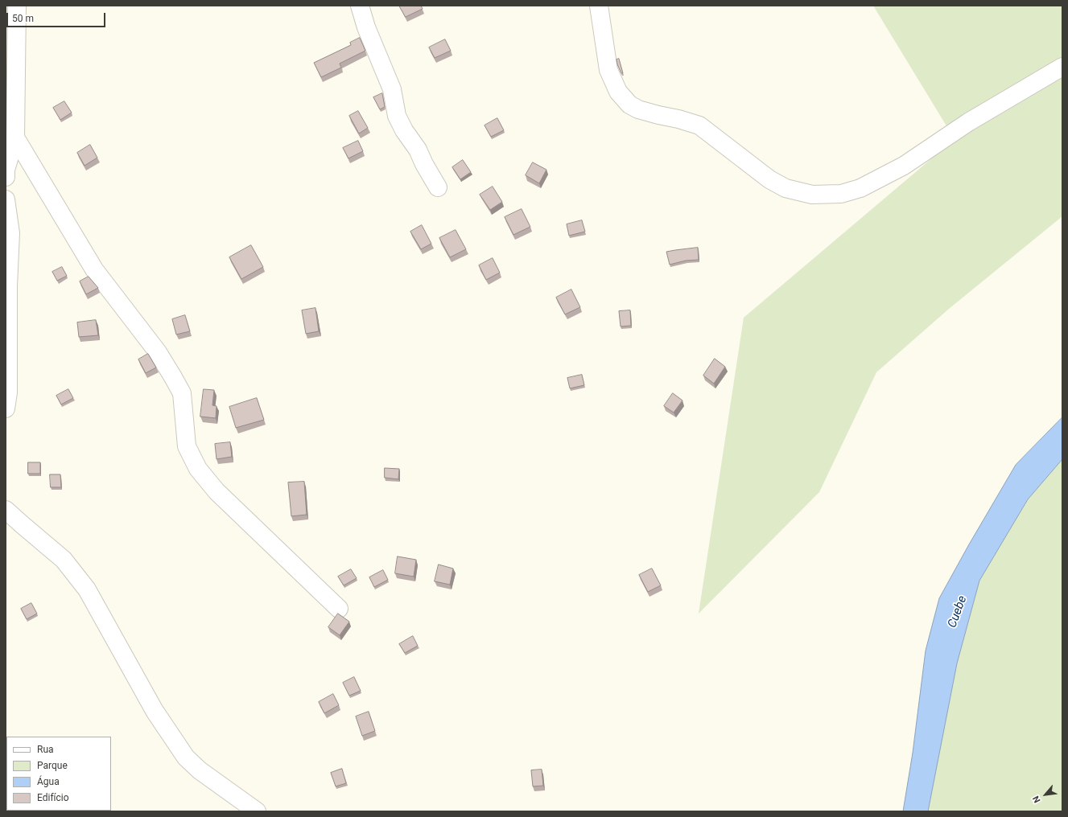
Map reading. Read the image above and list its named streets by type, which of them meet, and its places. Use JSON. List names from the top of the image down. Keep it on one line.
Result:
{"water":["Cuebe"],"legend":["Rua","Parque","Água","Edifício"],"scale_bar":"50 m","north":"bottom left"}
